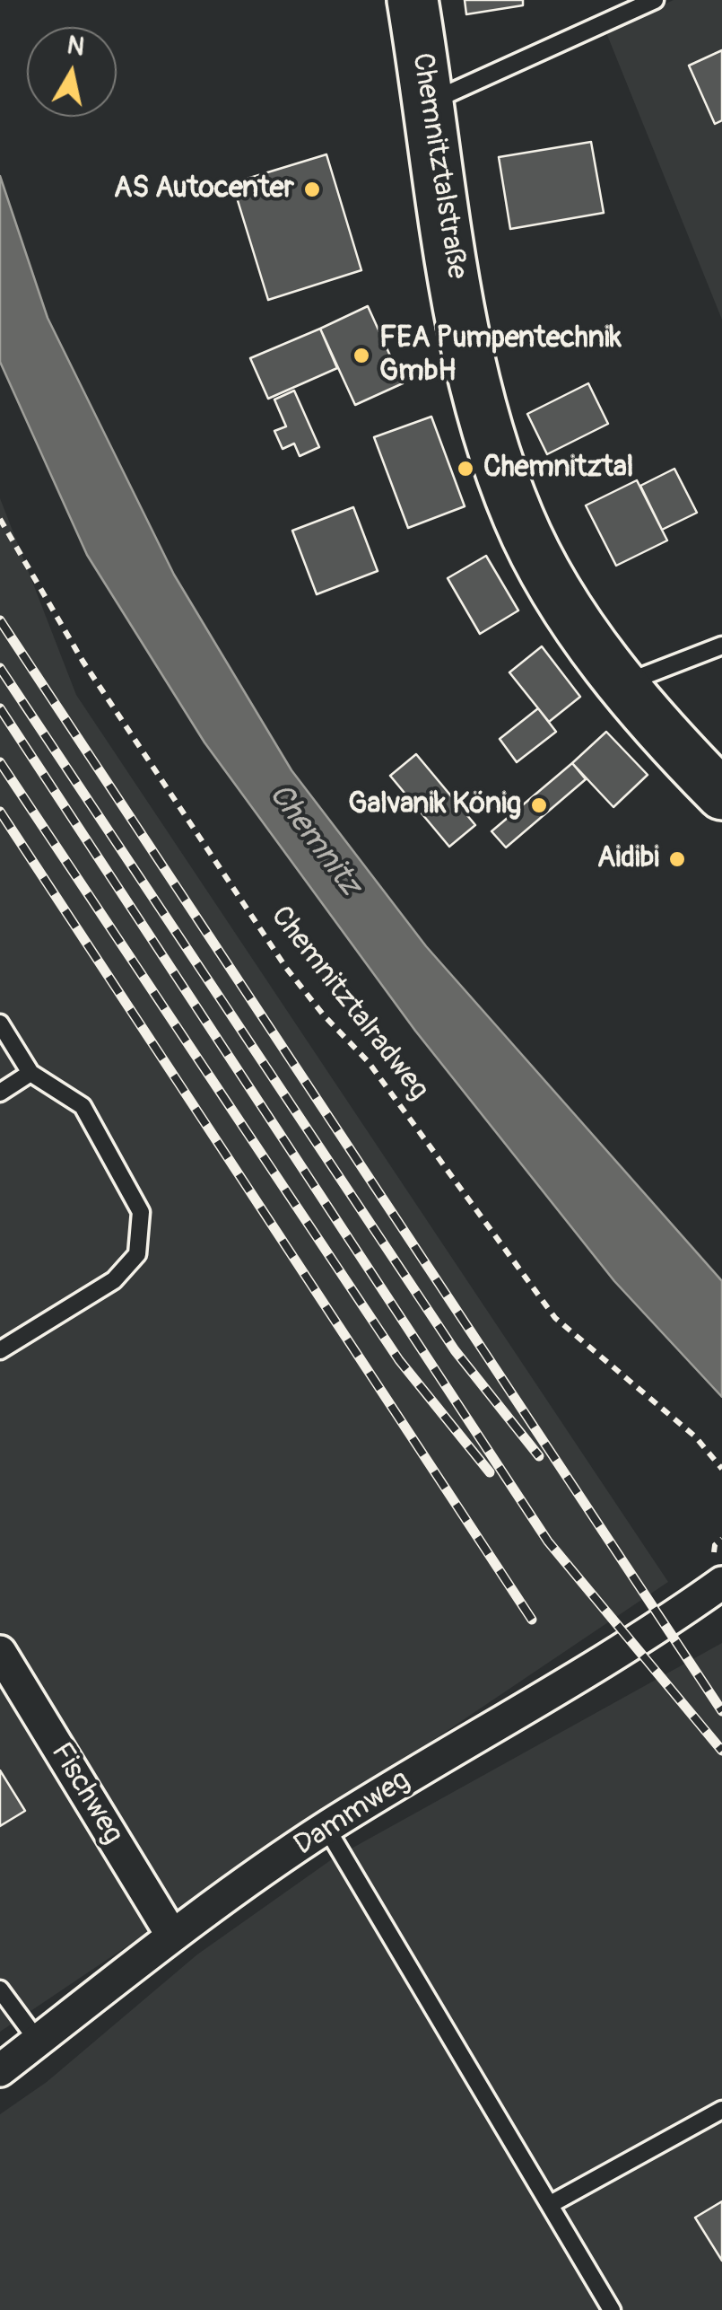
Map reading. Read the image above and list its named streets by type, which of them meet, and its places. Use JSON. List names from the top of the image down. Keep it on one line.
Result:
{"streets":{"main road":["Chemnitztalstraße"],"street":["Fischweg","Dammweg"],"path":["Chemnitztalradweg"]},"crossings":[["Fischweg","Dammweg"]],"water":["Chemnitz"],"places":["AS Autocenter","FEA Pumpentechnik GmbH","Chemnitztal","Galvanik König","Aidibi"],"north":"top"}
